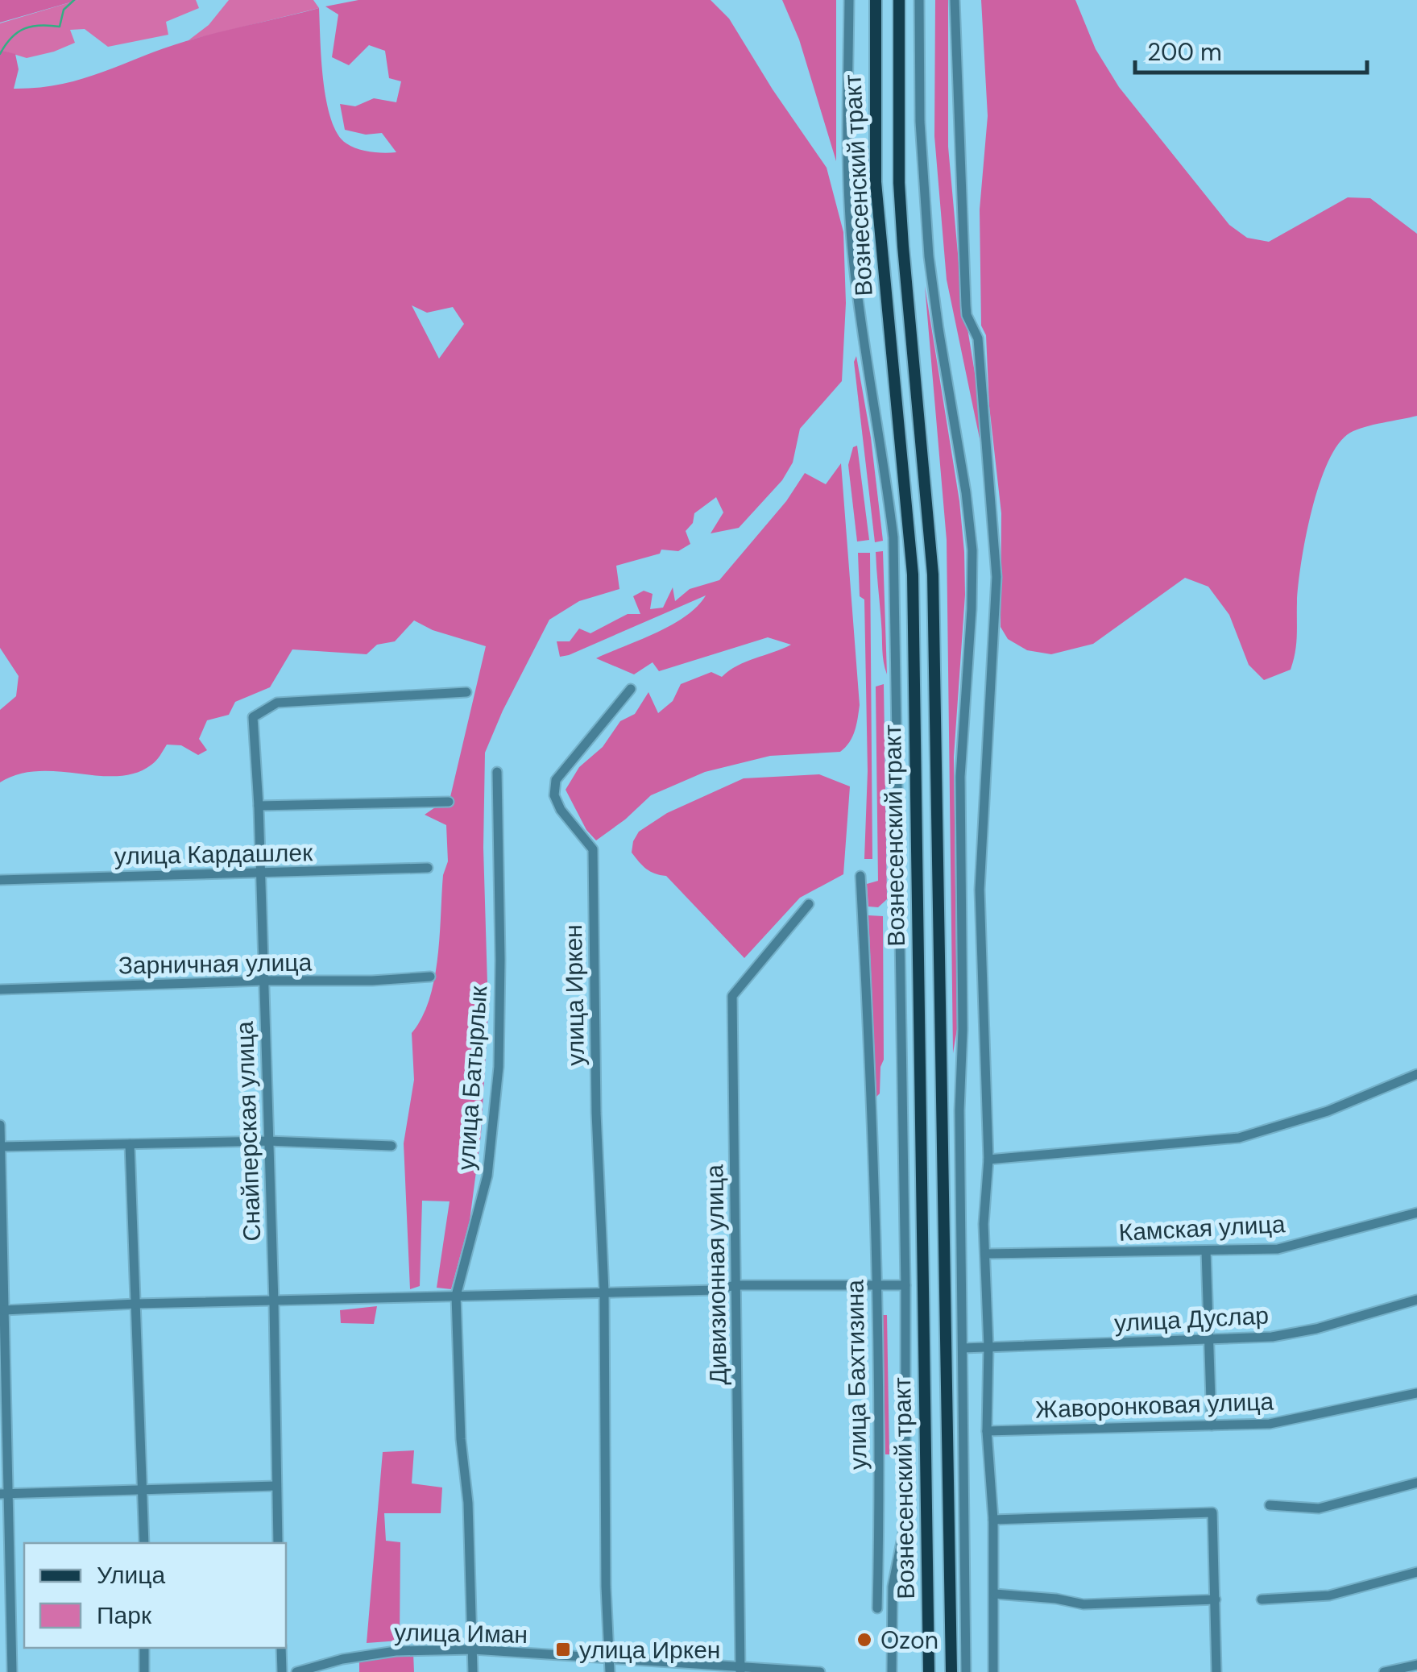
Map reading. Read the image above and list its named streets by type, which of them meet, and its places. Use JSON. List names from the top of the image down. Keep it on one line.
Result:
{"streets":{"main road":["Вознесенский тракт"],"street":["улица Кардашлек","Зарничная улица","улица Иркен","улица Батырлык","Снайперская улица","Камская улица","Дивизионная улица","улица Дуслар","улица Бахтизина","Жаворонковая улица","улица Иман"]},"crossings":[["улица Кардашлек","Снайперская улица"],["Зарничная улица","Снайперская улица"],["улица Иркен","улица Иман"],["улица Батырлык","улица Иман"],["Дивизионная улица","улица Иман"]],"places":{"other":["Ozon"],"transit":["улица Иркен"]},"legend":["Улица","Парк"],"scale_bar":"200 m"}
